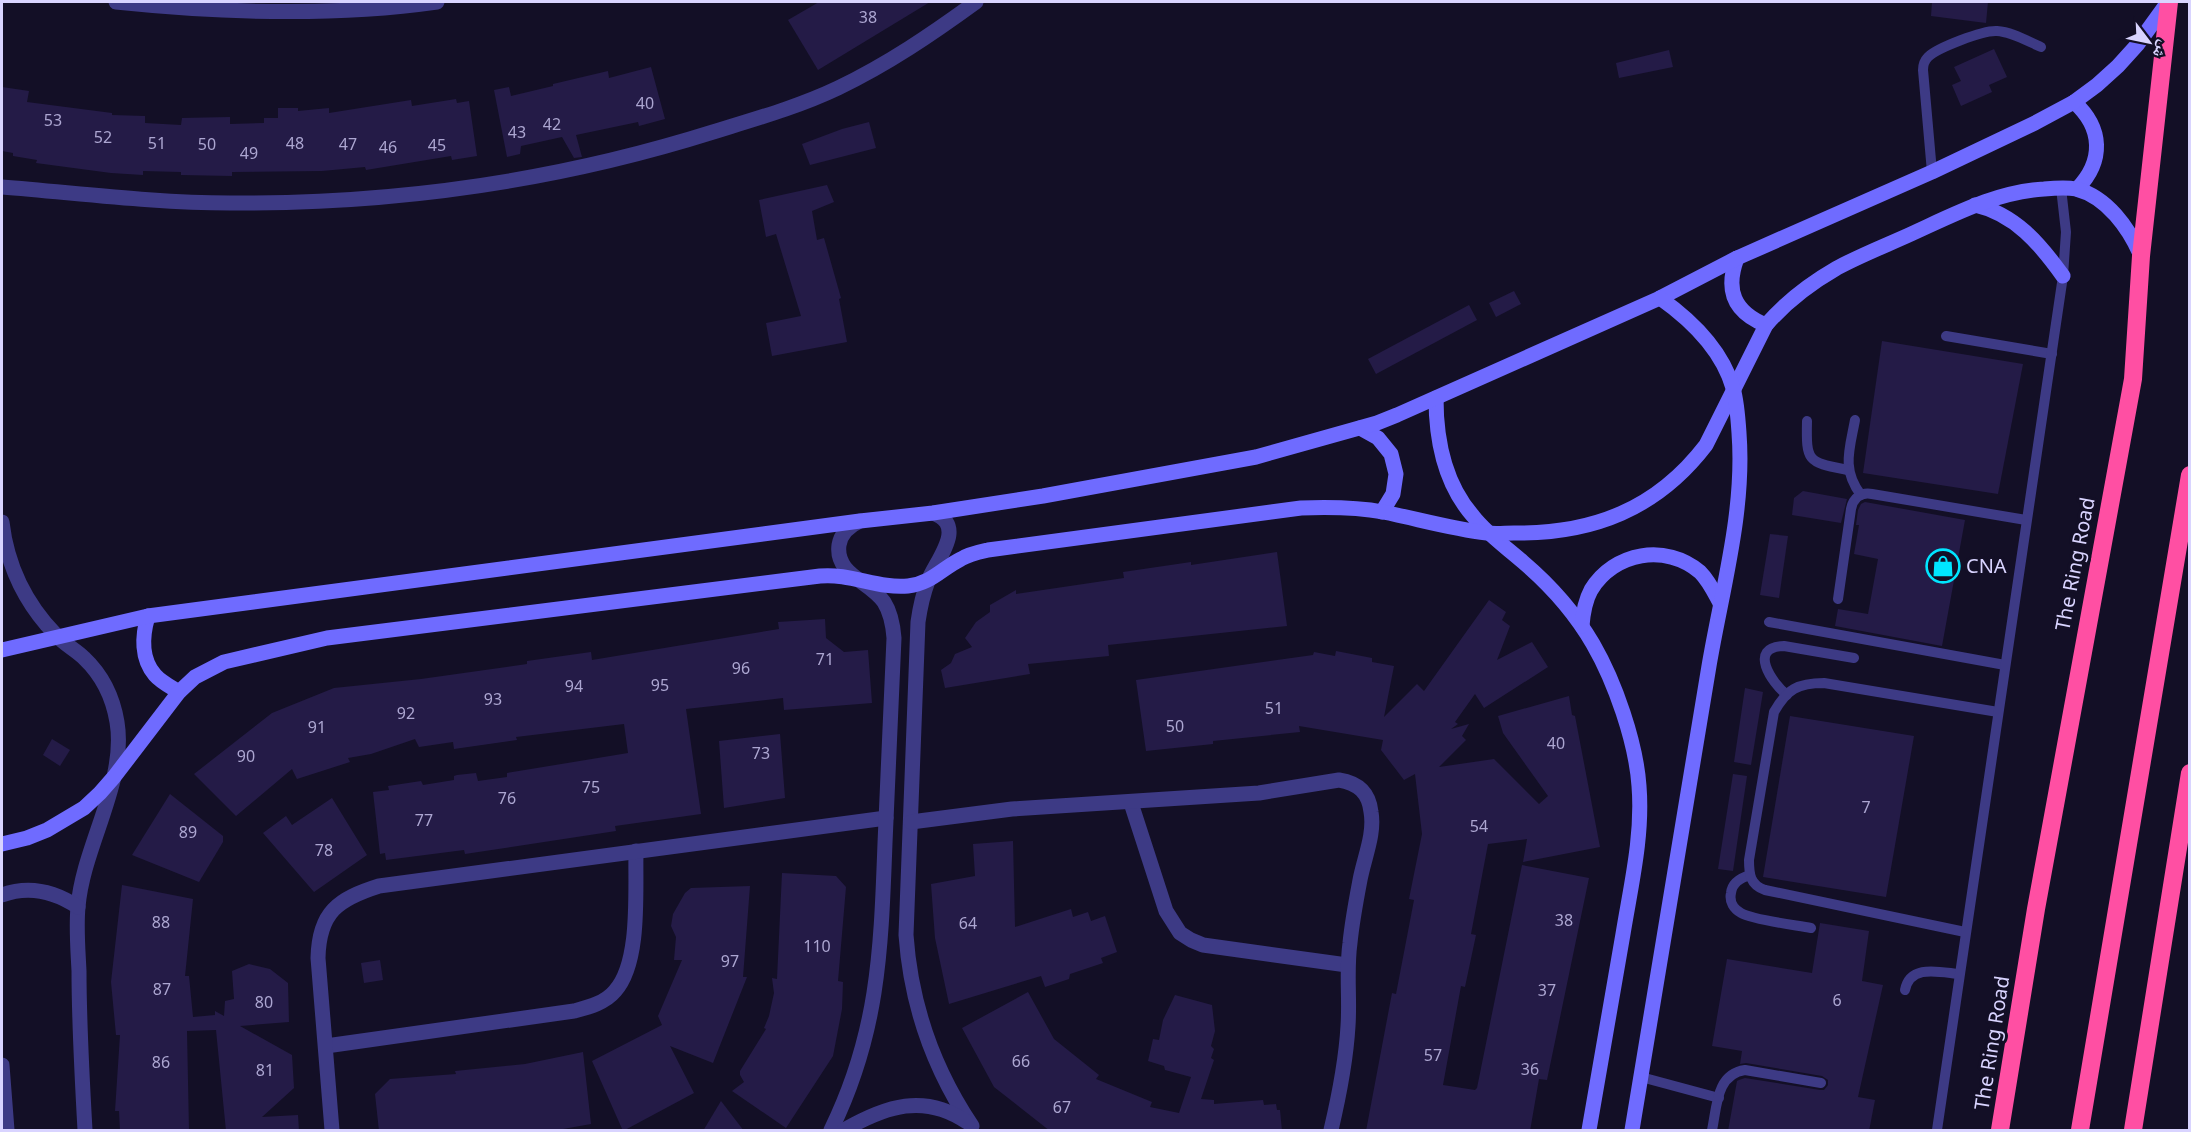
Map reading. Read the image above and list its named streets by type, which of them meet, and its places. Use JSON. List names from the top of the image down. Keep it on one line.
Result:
{"streets":{"highway":["The Ring Road"]},"places":{"shop":["CNA"]},"house_numbers":["38","40","53","42","43","52","51","48","50","47","45","46","49","71","96","95","94","93","51","92","50","91","40","73","90","75","76","7","77","54","89","78","38","88","64","110","97","87","37","6","80","57","66","86","36","81","67"],"north":"bottom right"}
